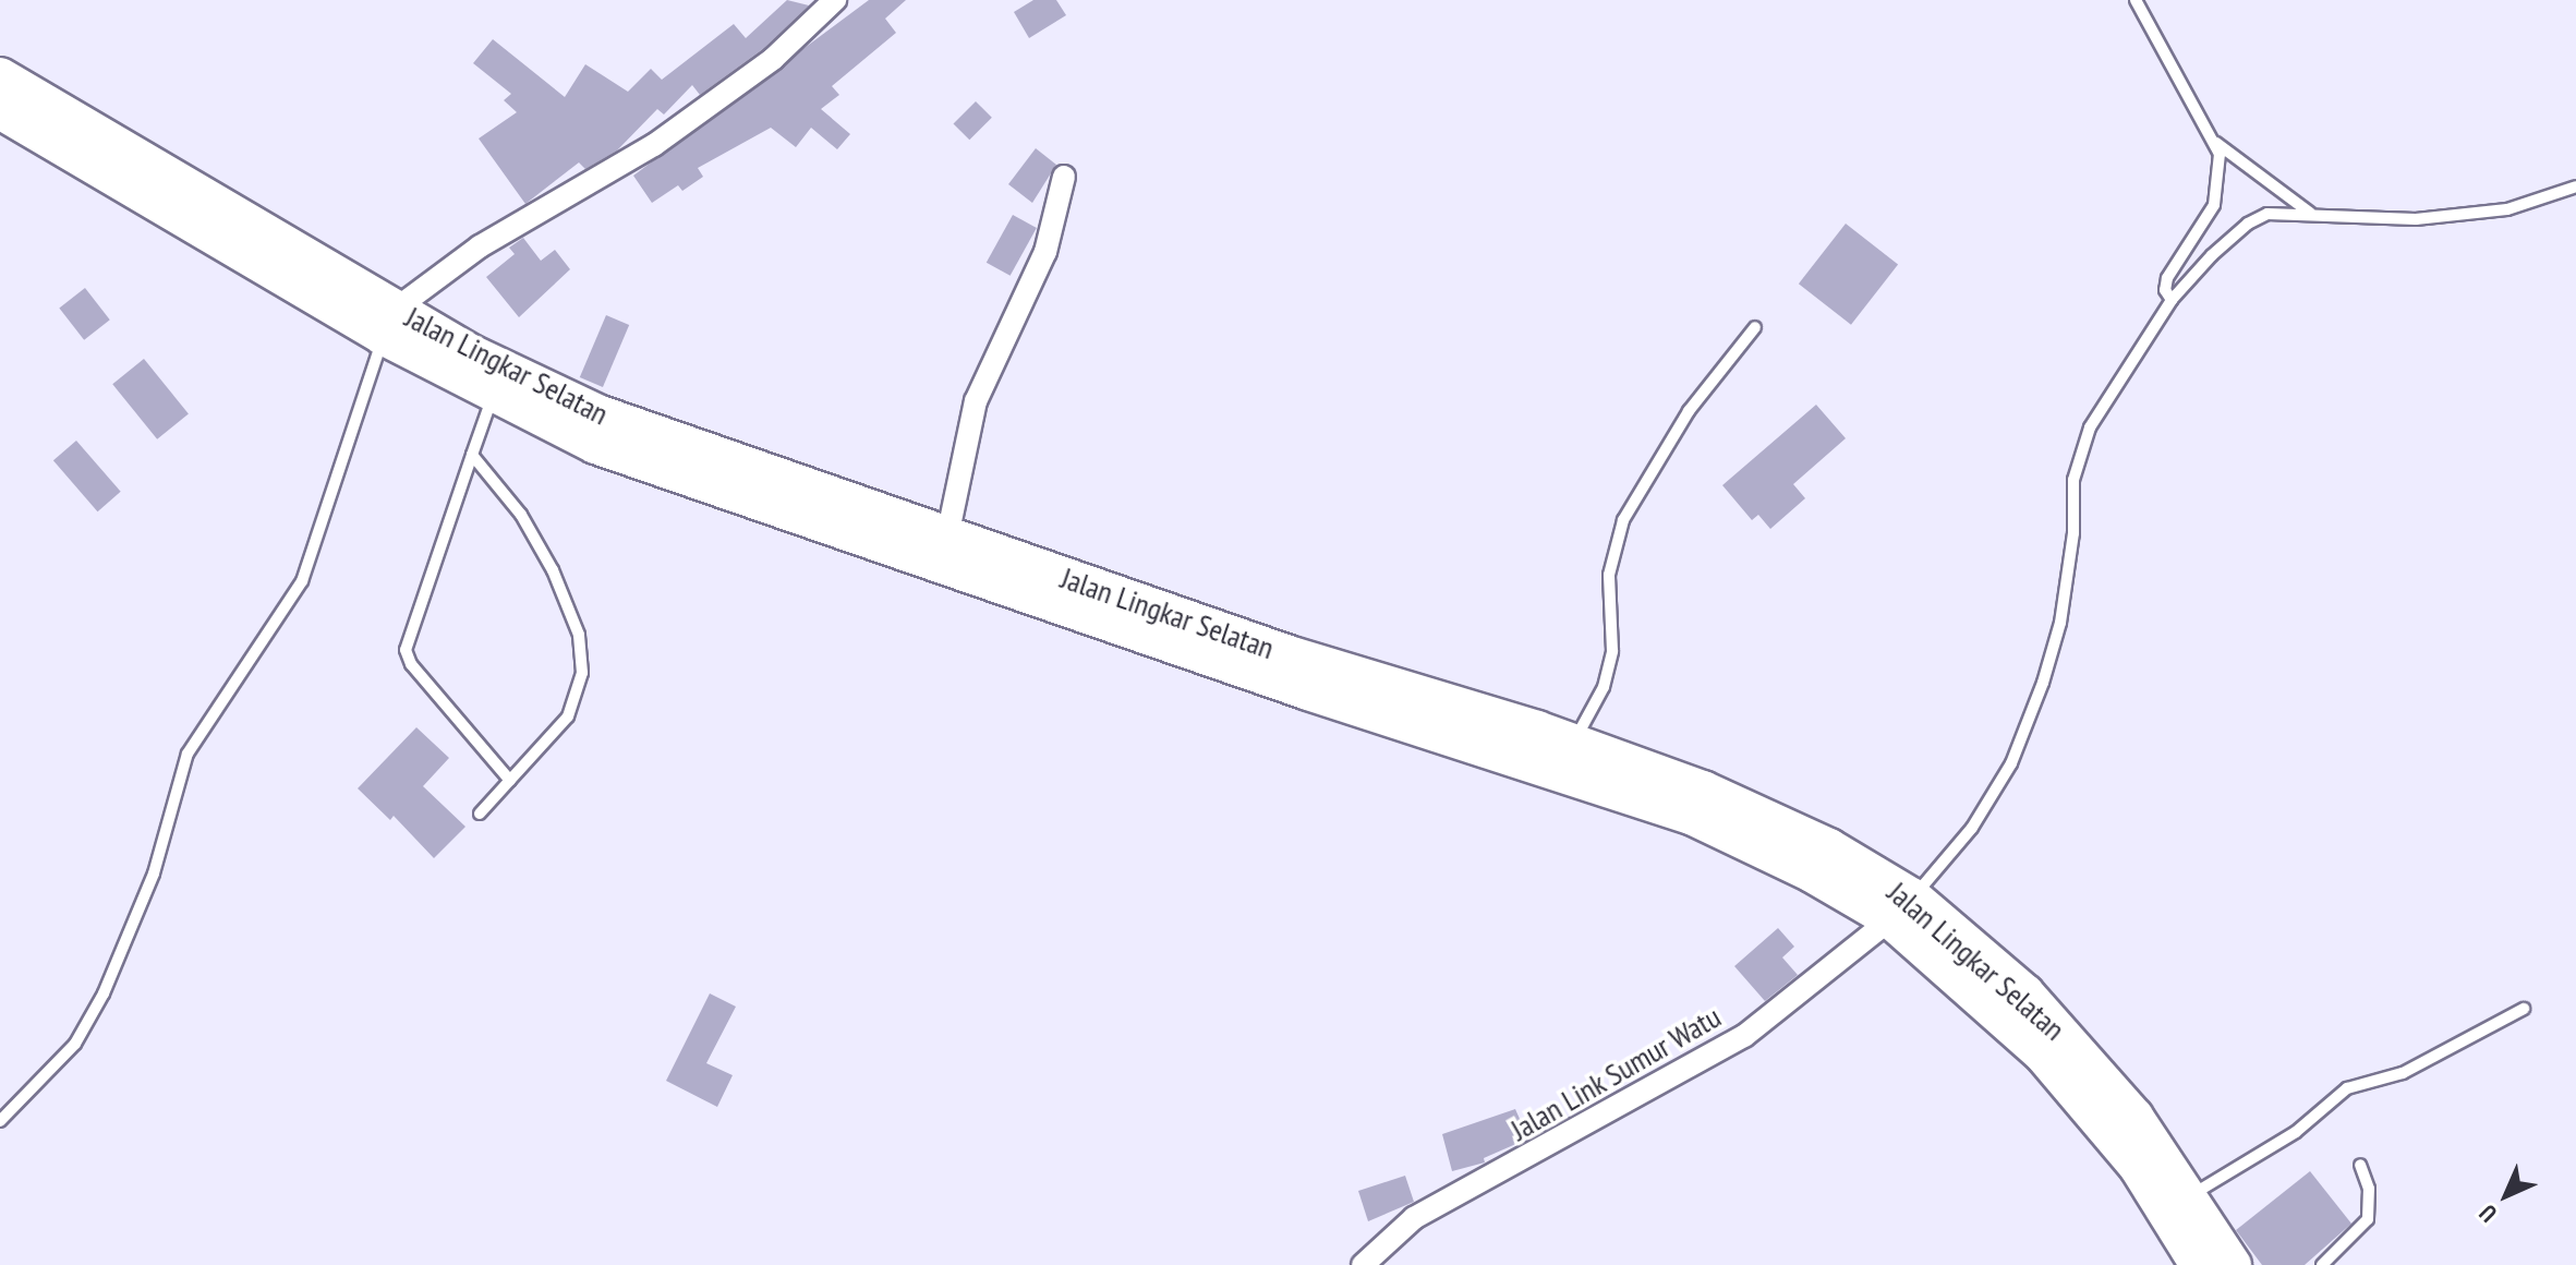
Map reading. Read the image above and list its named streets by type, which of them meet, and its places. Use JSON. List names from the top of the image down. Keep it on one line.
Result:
{"streets":{"highway":["Jalan Lingkar Selatan"],"street":["Jalan Link Sumur Watu"]},"crossings":[["Jalan Lingkar Selatan","Jalan Link Sumur Watu"]],"north":"bottom left"}
